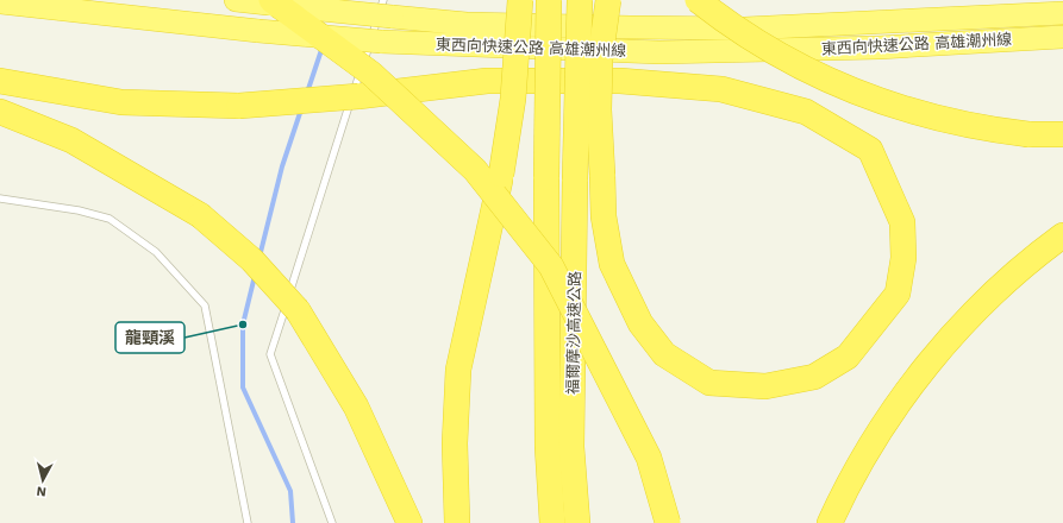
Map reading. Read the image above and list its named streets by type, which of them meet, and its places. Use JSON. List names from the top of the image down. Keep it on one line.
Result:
{"streets":{"highway":["東西向快速公路 高雄潮州線","福爾摩沙高速公路"]},"places":["龍頸溪"],"north":"bottom"}
